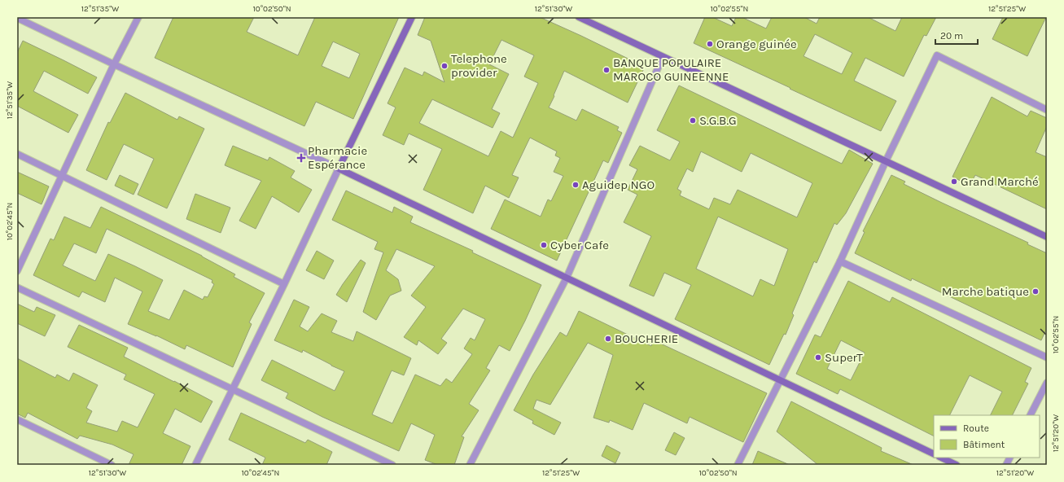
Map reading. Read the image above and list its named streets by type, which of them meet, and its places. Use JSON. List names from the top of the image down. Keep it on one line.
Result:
{"places":{"other":["Orange guinée","Telephone provider","BANQUE POPULAIRE MAROCO GUINEENNE","S.G.B.G","Grand Marché","Aguidep NGO","Cyber Cafe","Marche batique","BOUCHERIE","SuperT"],"health":["Pharmacie Espérance"]},"legend":["Route","Bâtiment"],"scale_bar":"20 m","coordinates":["12°51'35\"W","10°02'50\"N","12°51'30\"W","10°02'55\"N","12°51'25\"W","10°02'45\"N","12°51'20\"W"]}
